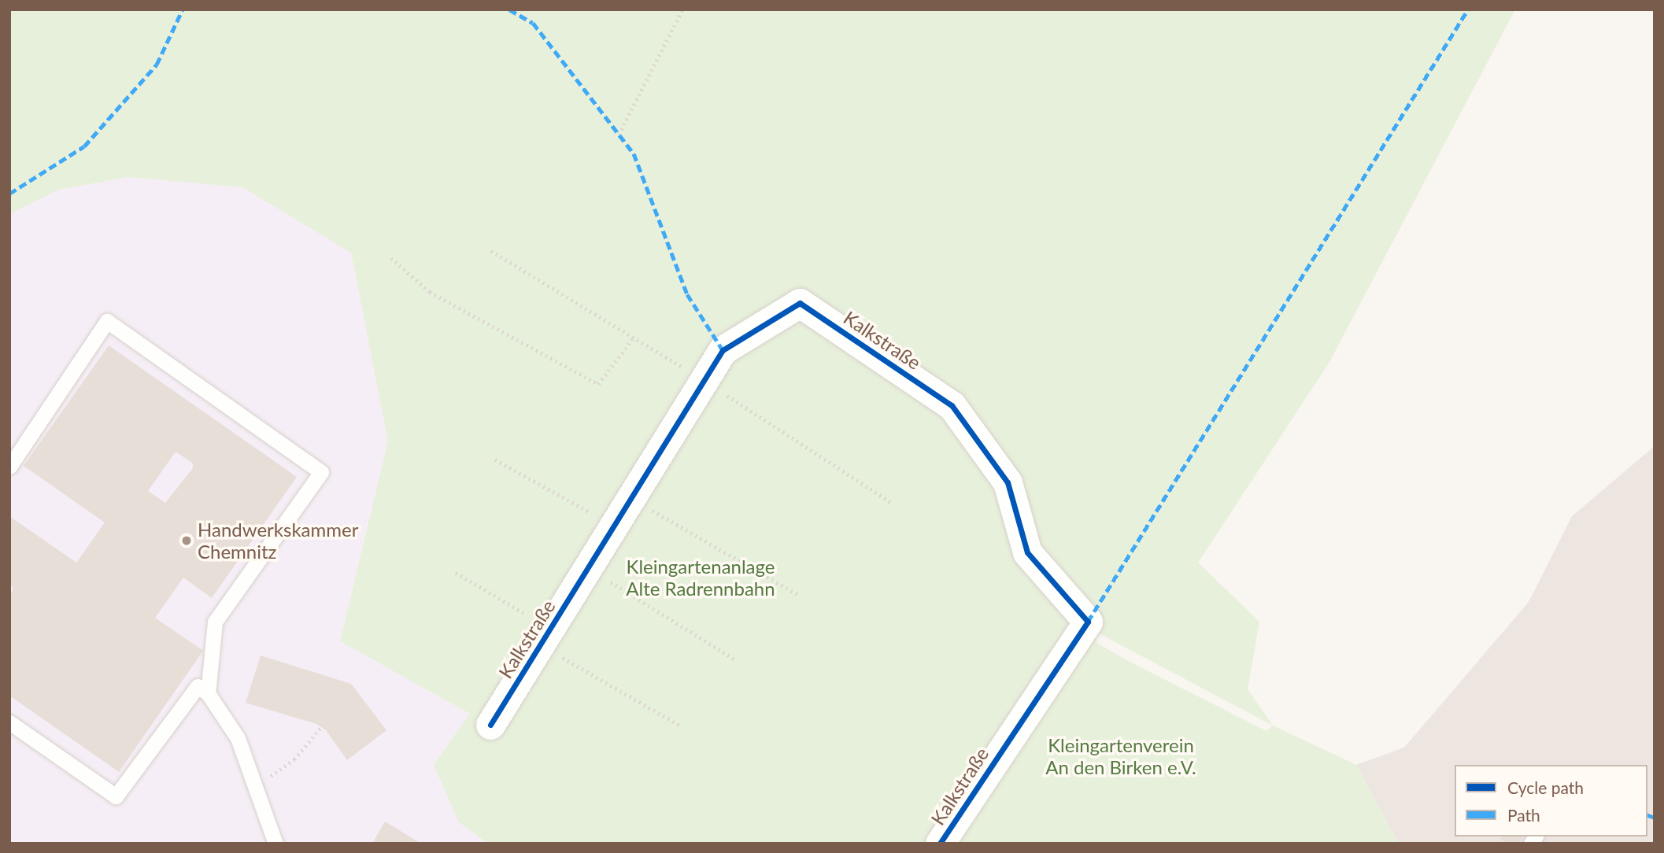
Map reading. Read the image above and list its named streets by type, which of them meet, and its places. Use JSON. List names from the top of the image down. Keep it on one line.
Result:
{"streets":{"street":["Kalkstraße"]},"parks":["Kleingartenanlage Alte Radrennbahn","Kleingartenverein An den Birken e.V."],"places":["Handwerkskammer Chemnitz"],"legend":["Cycle path","Path"]}
